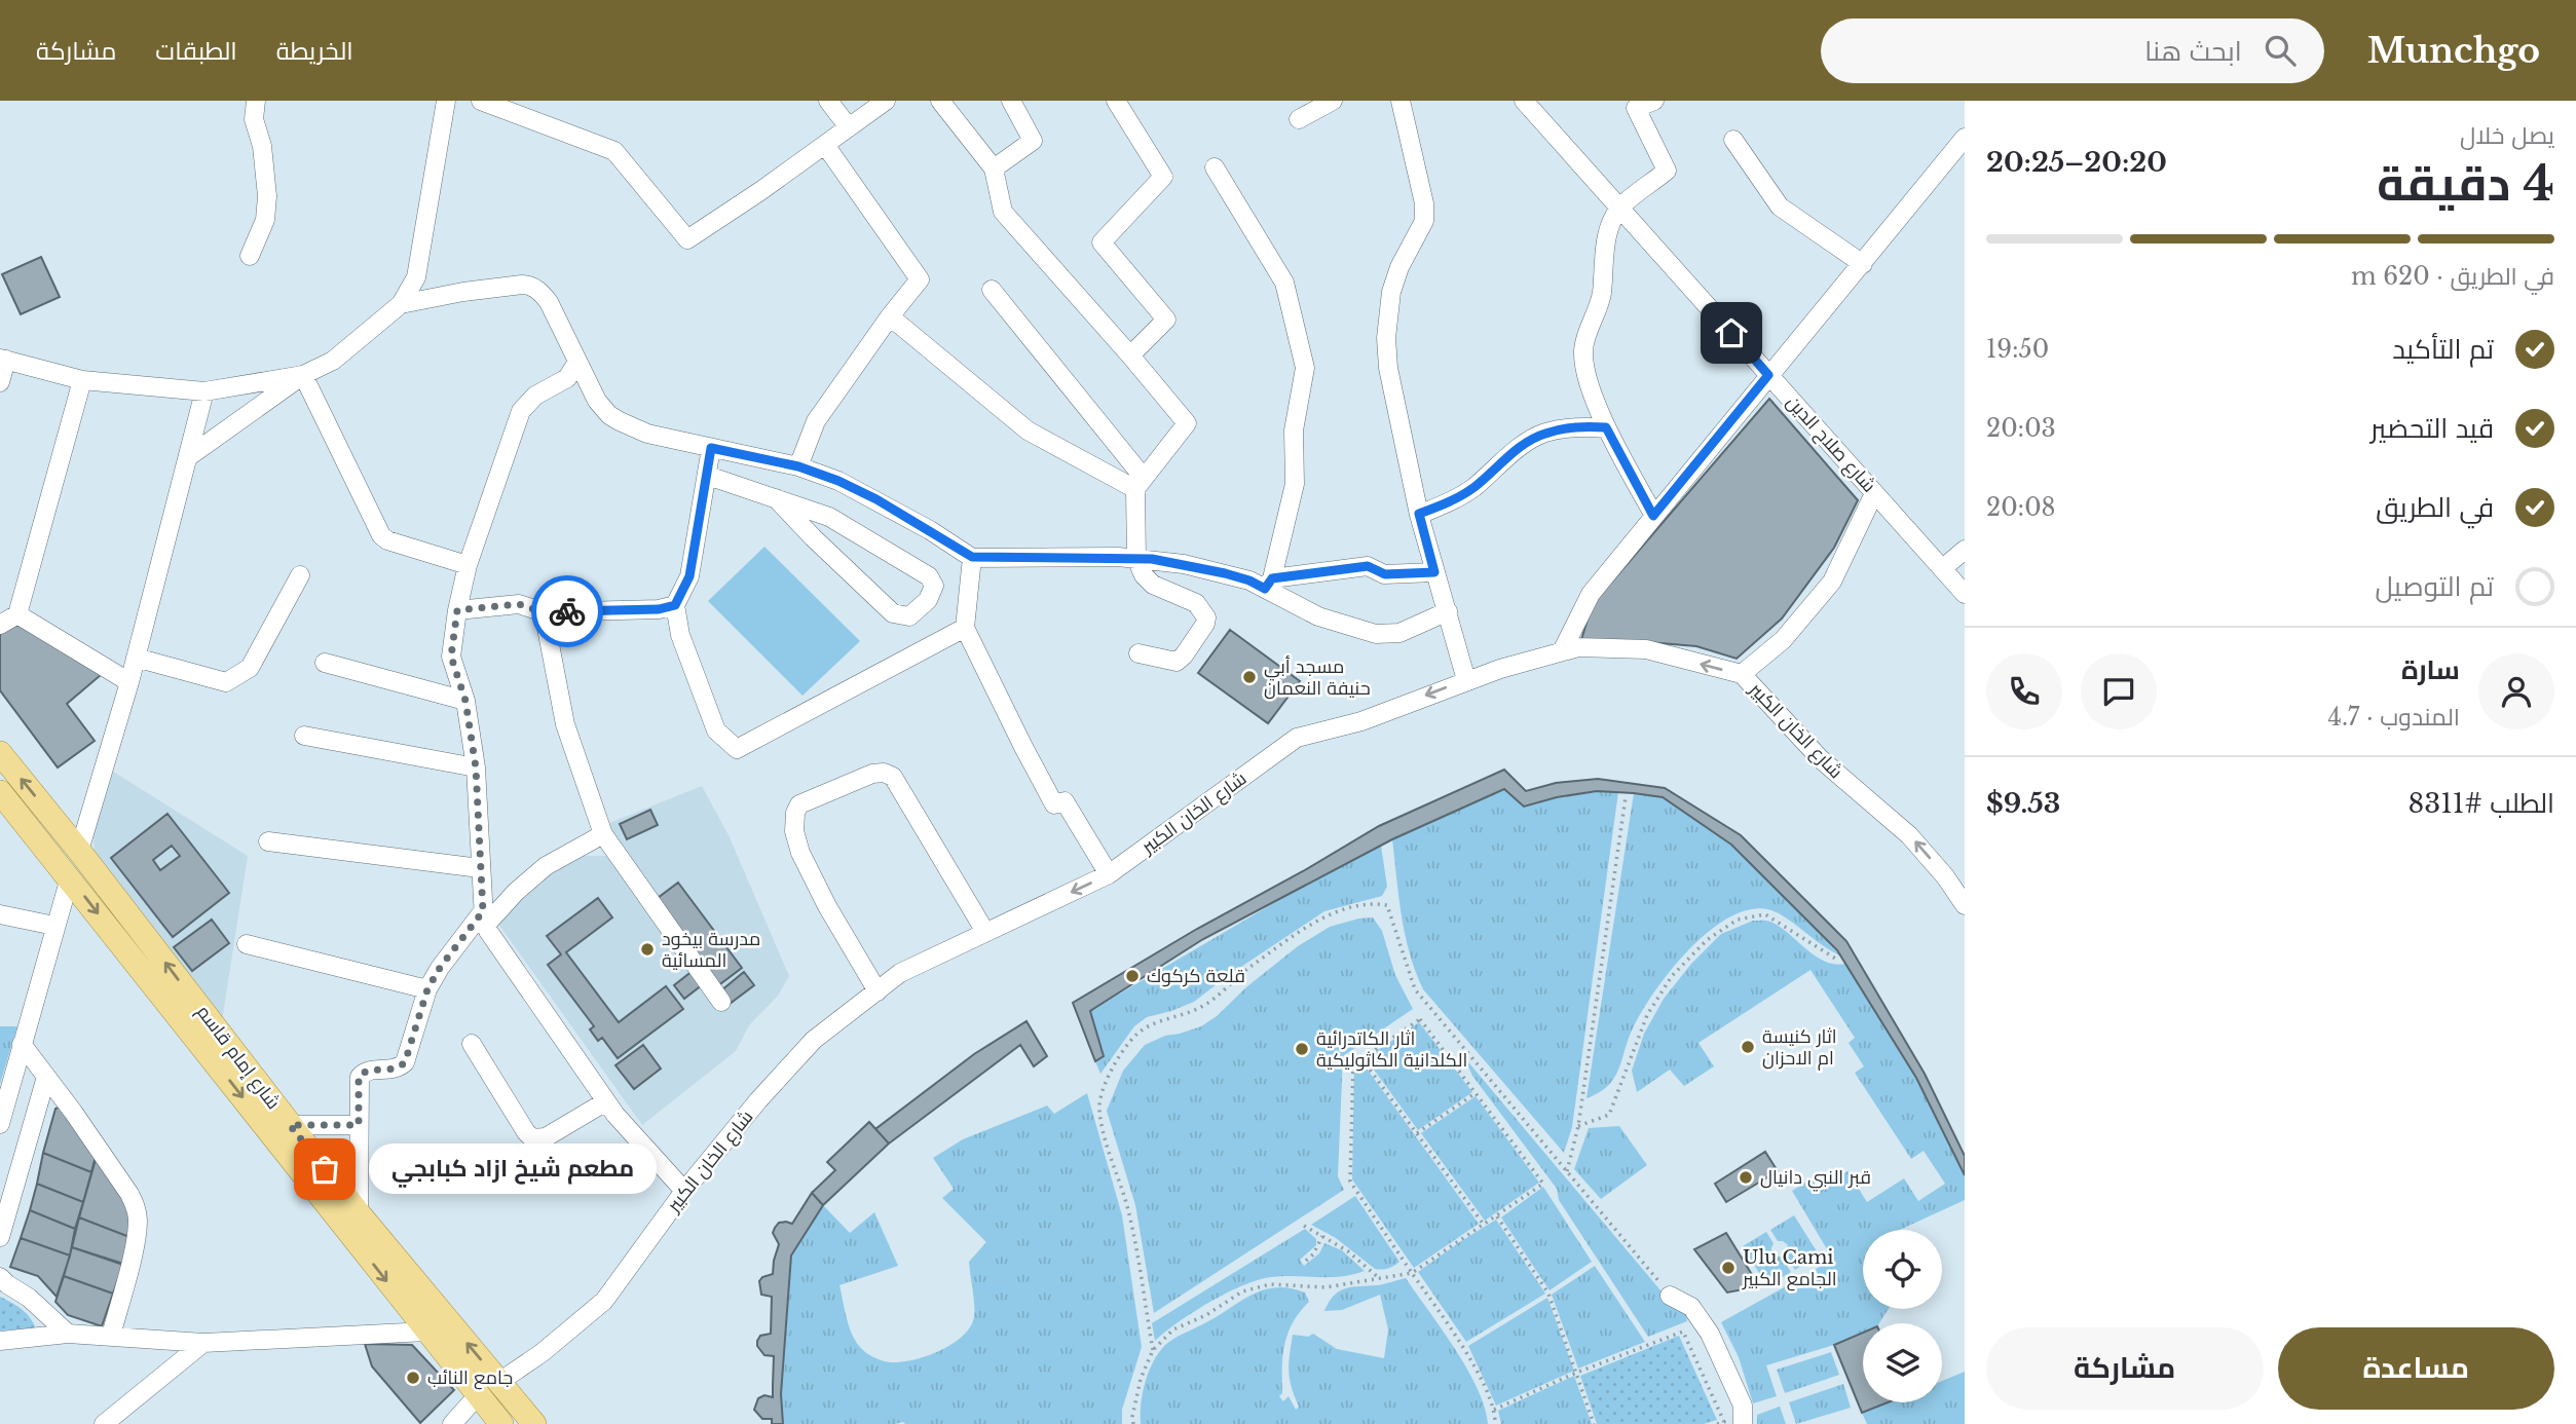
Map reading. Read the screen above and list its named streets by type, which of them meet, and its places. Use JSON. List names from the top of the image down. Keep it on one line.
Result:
{"streets":{"main road":["شارع إمام قاسم"],"street":["شارع صلاح الدين","شارع الخان الكبير"]},"crossings":[["شارع الخان الكبير","شارع إمام قاسم"]],"places":["مسجد أبي حنيفة النعمان","مدرسة بيخود المسائية","قلعة كركوك","اثار كنيسة ام الاحزان","اثار الكاتدرائية الكلدانية الكاثوليكية","مطعم شيخ ازاد كبابجي","قبر النبي دانيال","Ulu Cami الجامع الكبير","جامع النائب"],"page":{"header":"Munchgo","search":"ابحث هنا","nav":["الخريطة","الطبقات","مشاركة"],"heading":["4 دقيقة","يصل خلال","20:20–20:25"],"panel":["سارة","المندوب · 4.7","الطلب #8311","$9.53"],"bar":"في الطريق · 620 m","list":[["تم التأكيد","19:50"],["قيد التحضير","20:03"],["في الطريق","20:08"],"تم التوصيل"],"bubble":"مطعم شيخ ازاد كبابجي","buttons":["مساعدة","مشاركة"]}}
